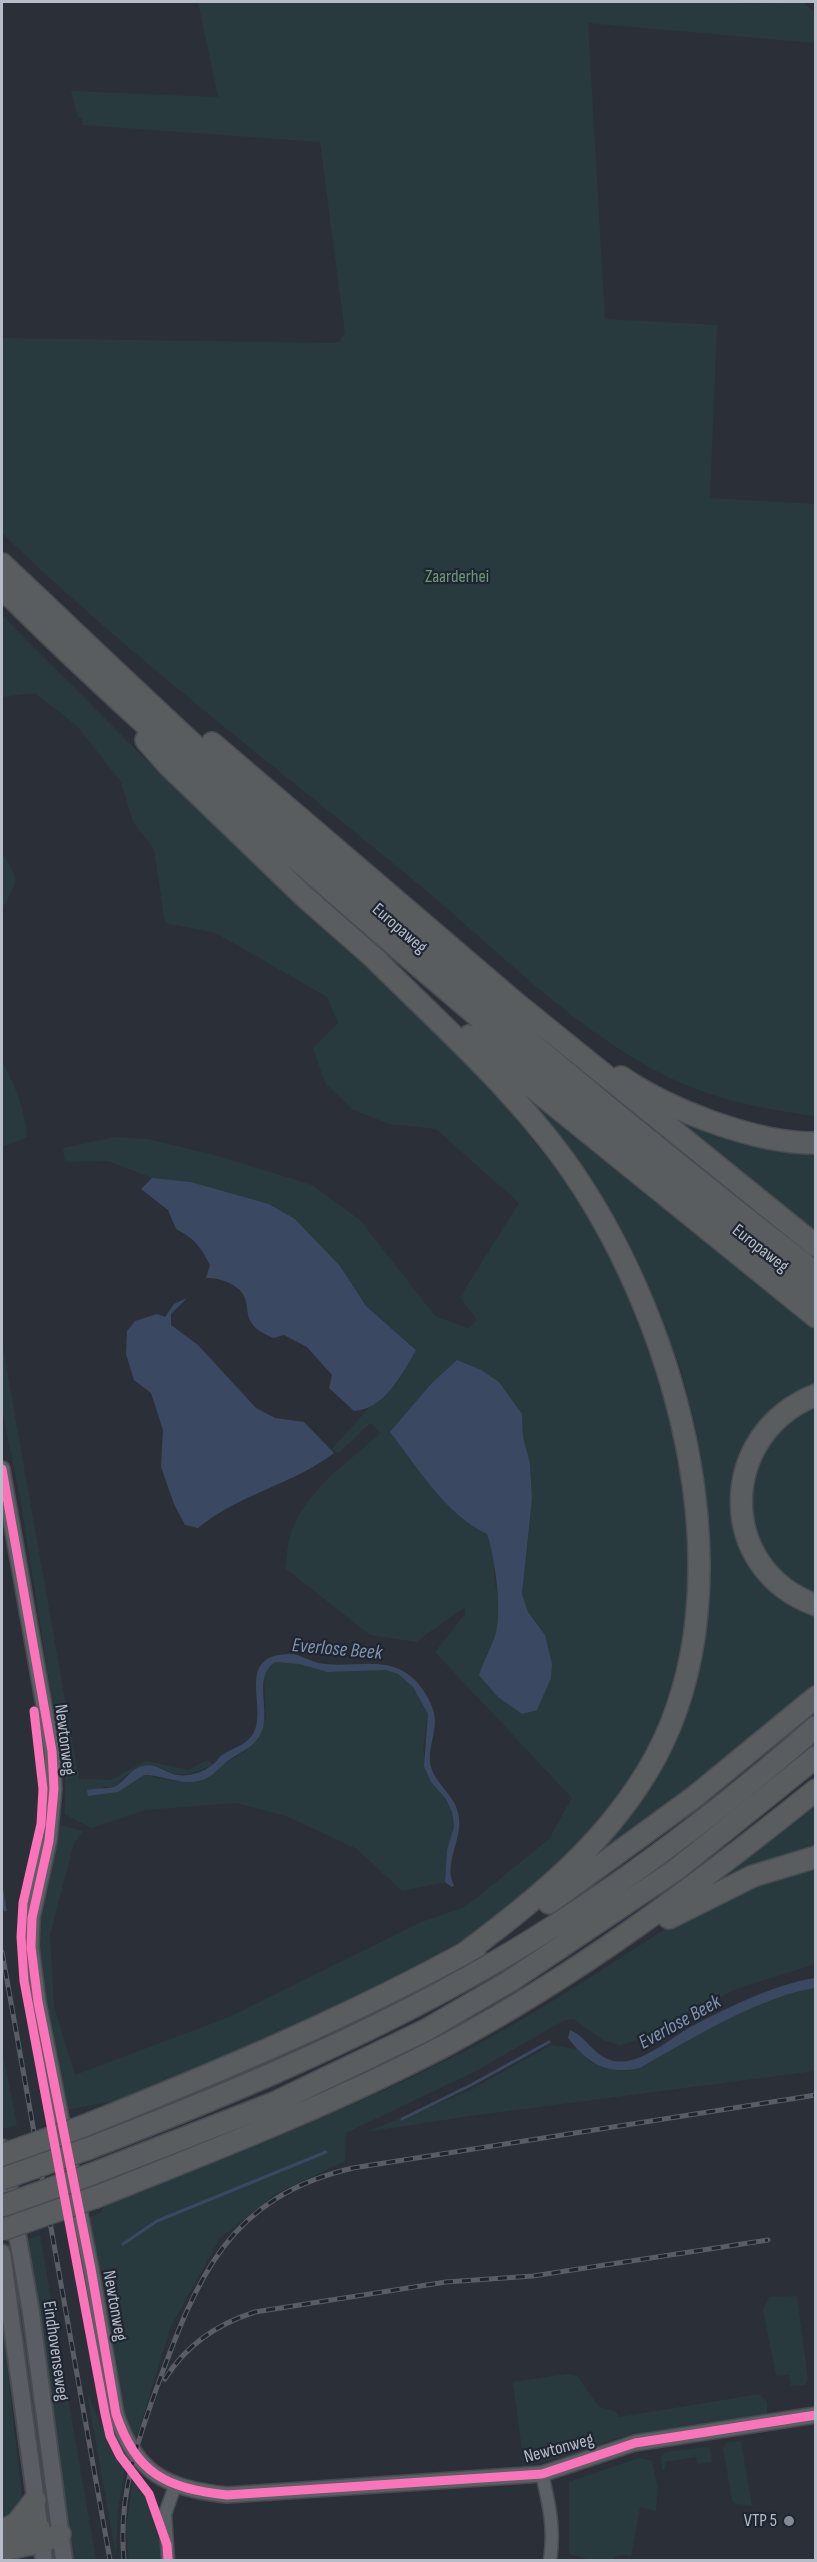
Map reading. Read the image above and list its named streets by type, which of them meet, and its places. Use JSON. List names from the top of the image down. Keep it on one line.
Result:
{"streets":{"highway":["Europaweg"],"main road":["Eindhovenseweg"],"street":["Newtonweg"]},"water":["Everlose Beek"],"parks":["Zaarderhei"],"places":["VTP 5"]}
